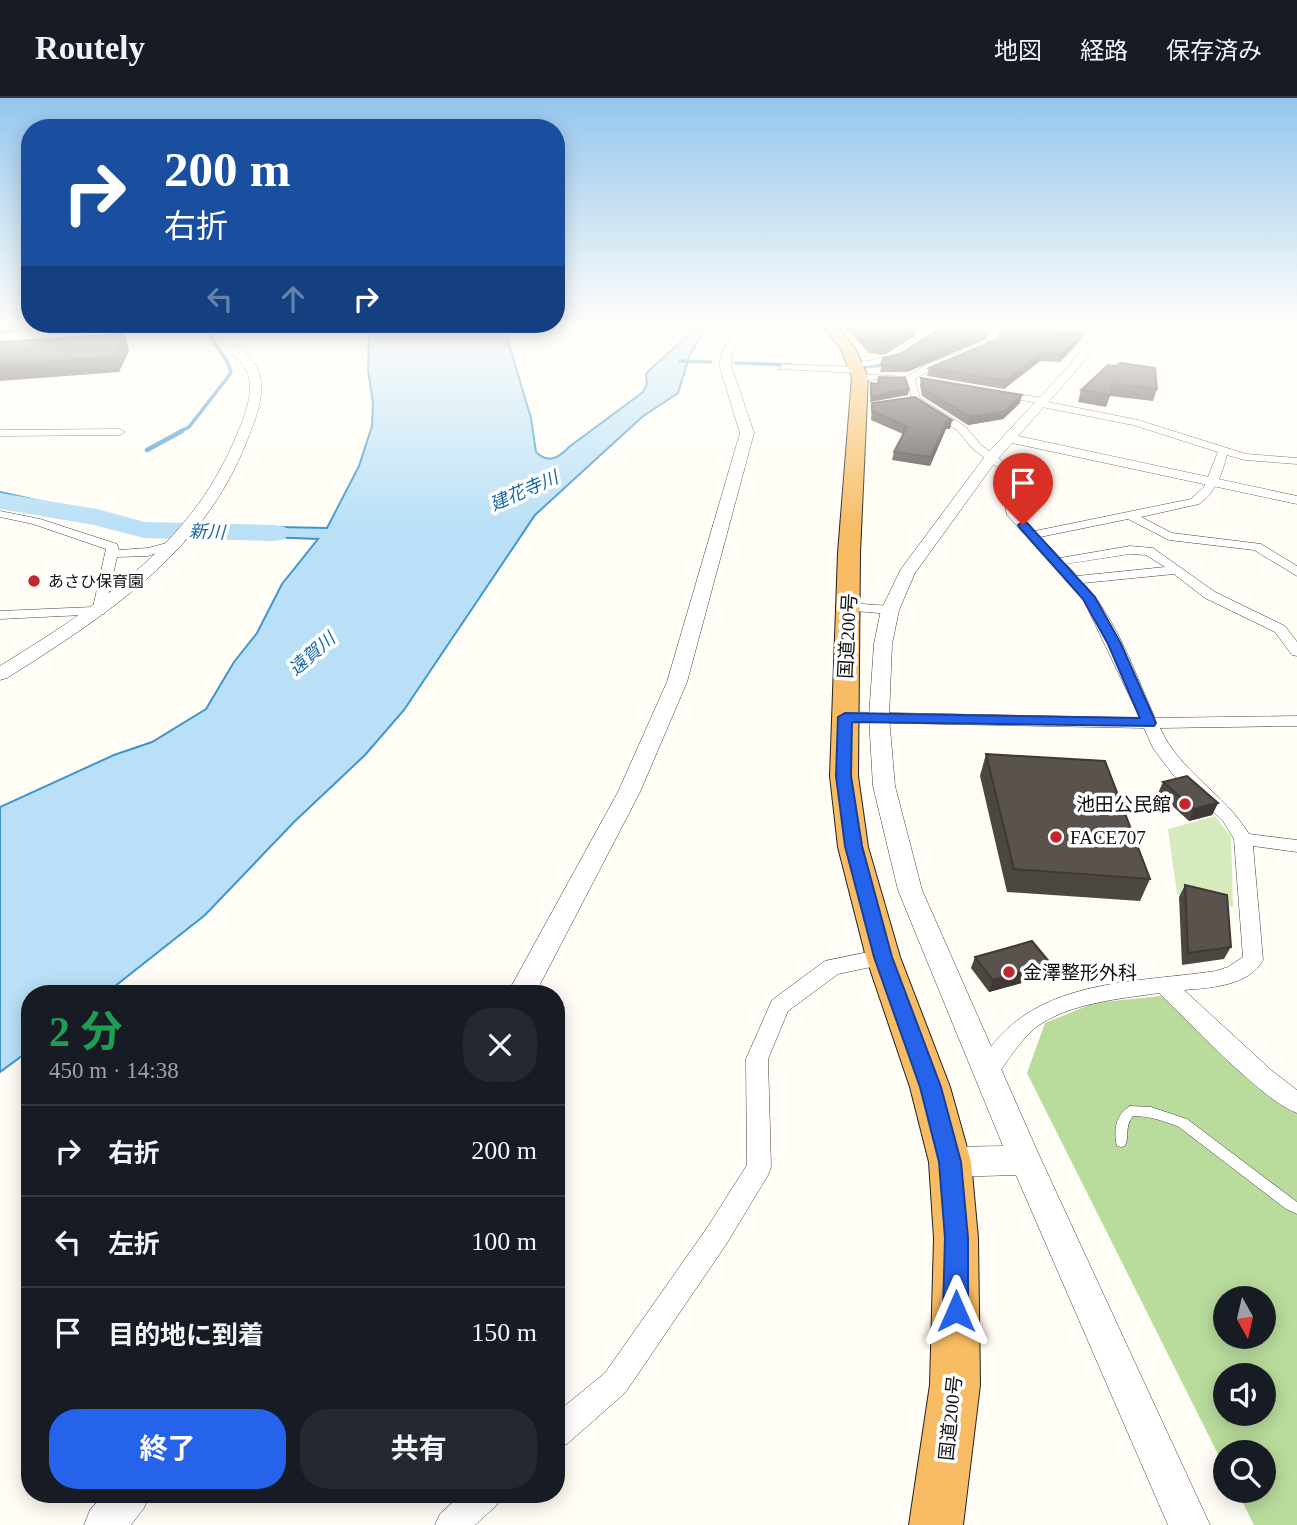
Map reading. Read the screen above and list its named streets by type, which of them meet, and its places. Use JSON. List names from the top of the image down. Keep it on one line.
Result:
{"streets":{"highway":["国道200号"]},"water":["建花寺川","新川","遠賀川"],"places":["あさひ保育園","池田公民館","FACE707","金澤整形外科"],"north":"bottom","page":{"header":"Routely","nav":["地図","経路","保存済み"],"turn":["200 m","右折"],"heading":["2 分","450 m · 14:38"],"list":[{"name":"右折","value":"200 m"},{"name":"左折","value":"100 m"},{"name":"目的地に到着","value":"150 m"}],"buttons":["終了","共有"]}}
